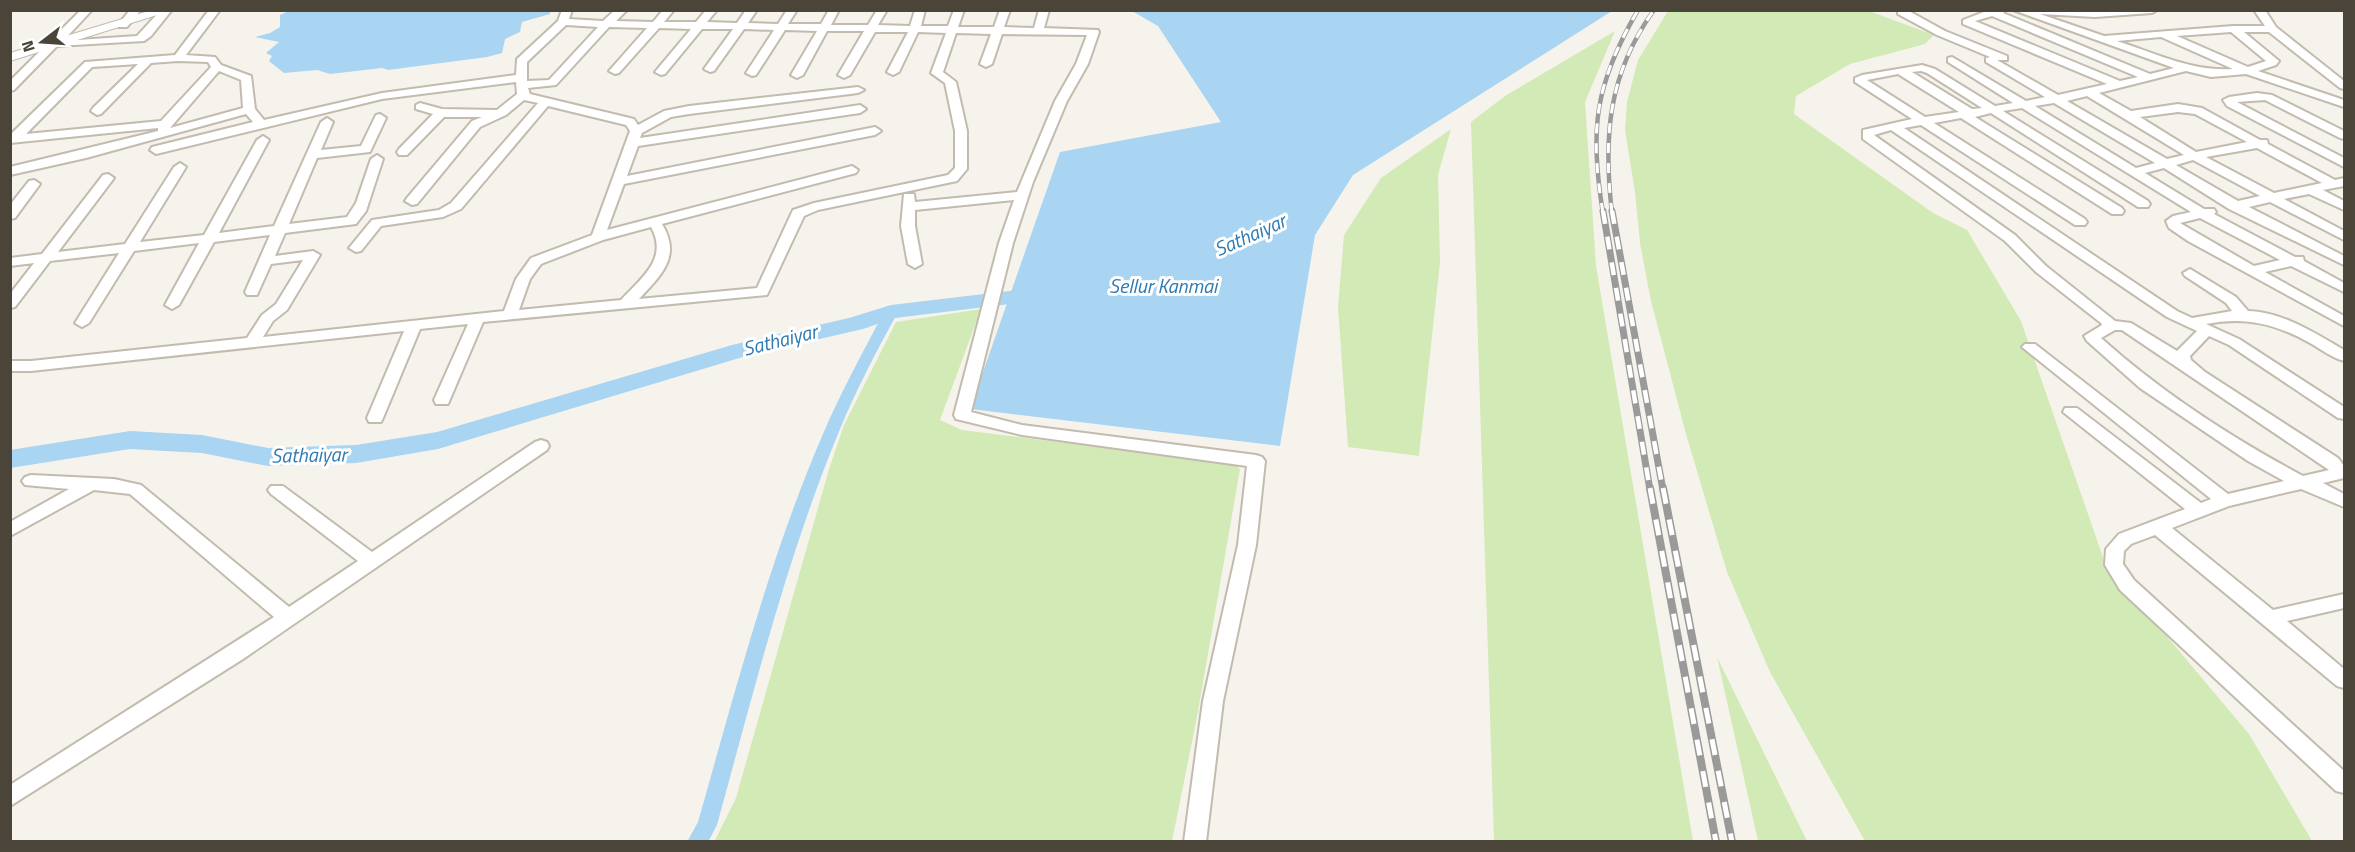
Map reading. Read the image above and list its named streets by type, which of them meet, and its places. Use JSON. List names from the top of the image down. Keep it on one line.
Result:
{"water":["Sathaiyar","Sellur Kanmai"],"north":"left"}
